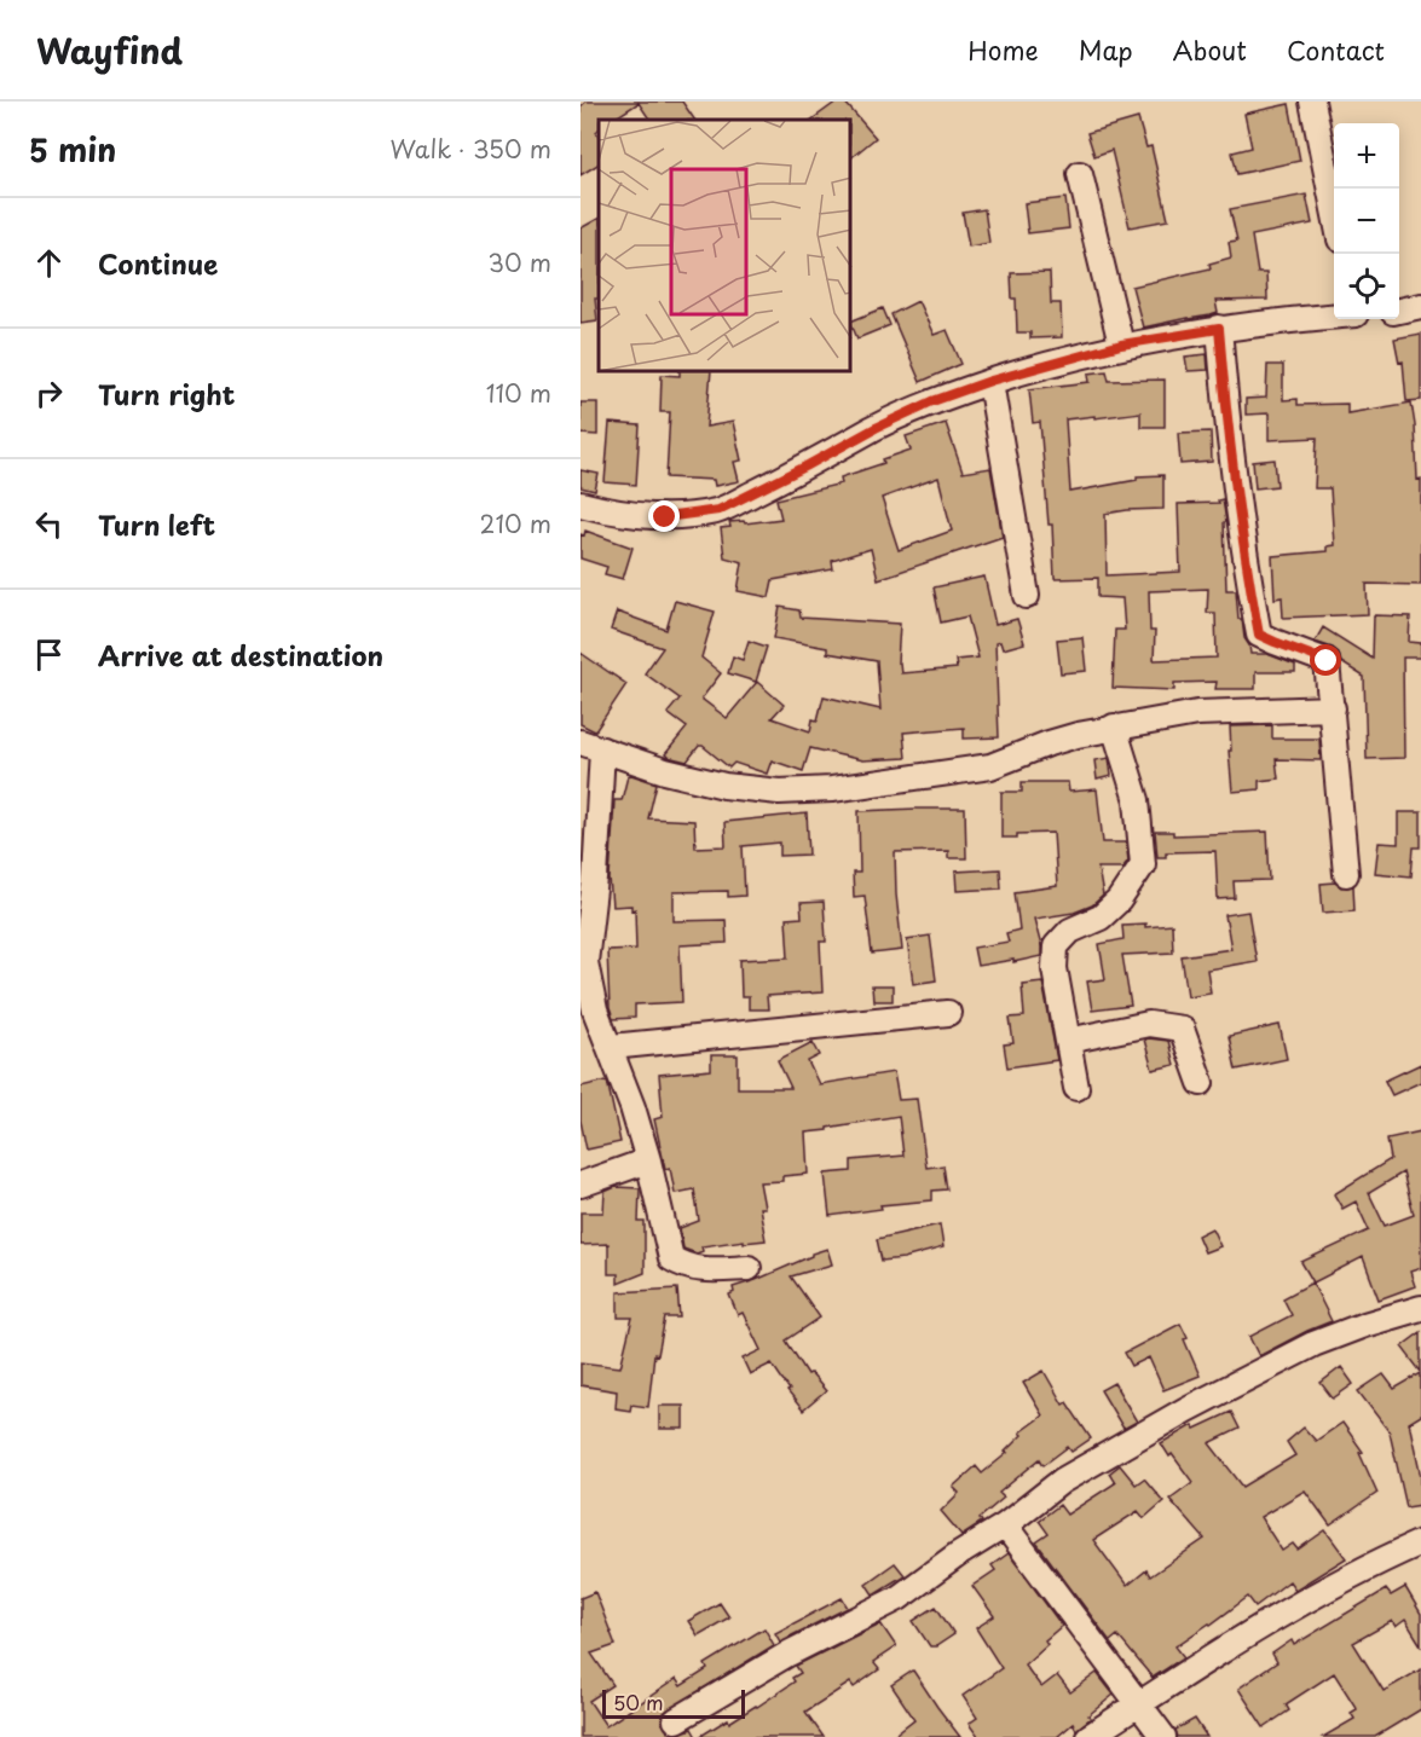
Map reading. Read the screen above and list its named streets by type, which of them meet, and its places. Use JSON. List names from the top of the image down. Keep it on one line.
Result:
{"scale_bar":"50 m","page":{"header":"Wayfind","nav":["Home","Map","About","Contact"],"heading":["5 min","Walk · 350 m"],"map_buttons":["+","−"],"list":[["Continue","30 m"],["Turn right","110 m"],["Turn left","210 m"],"Arrive at destination"],"scale":"50 m"}}
